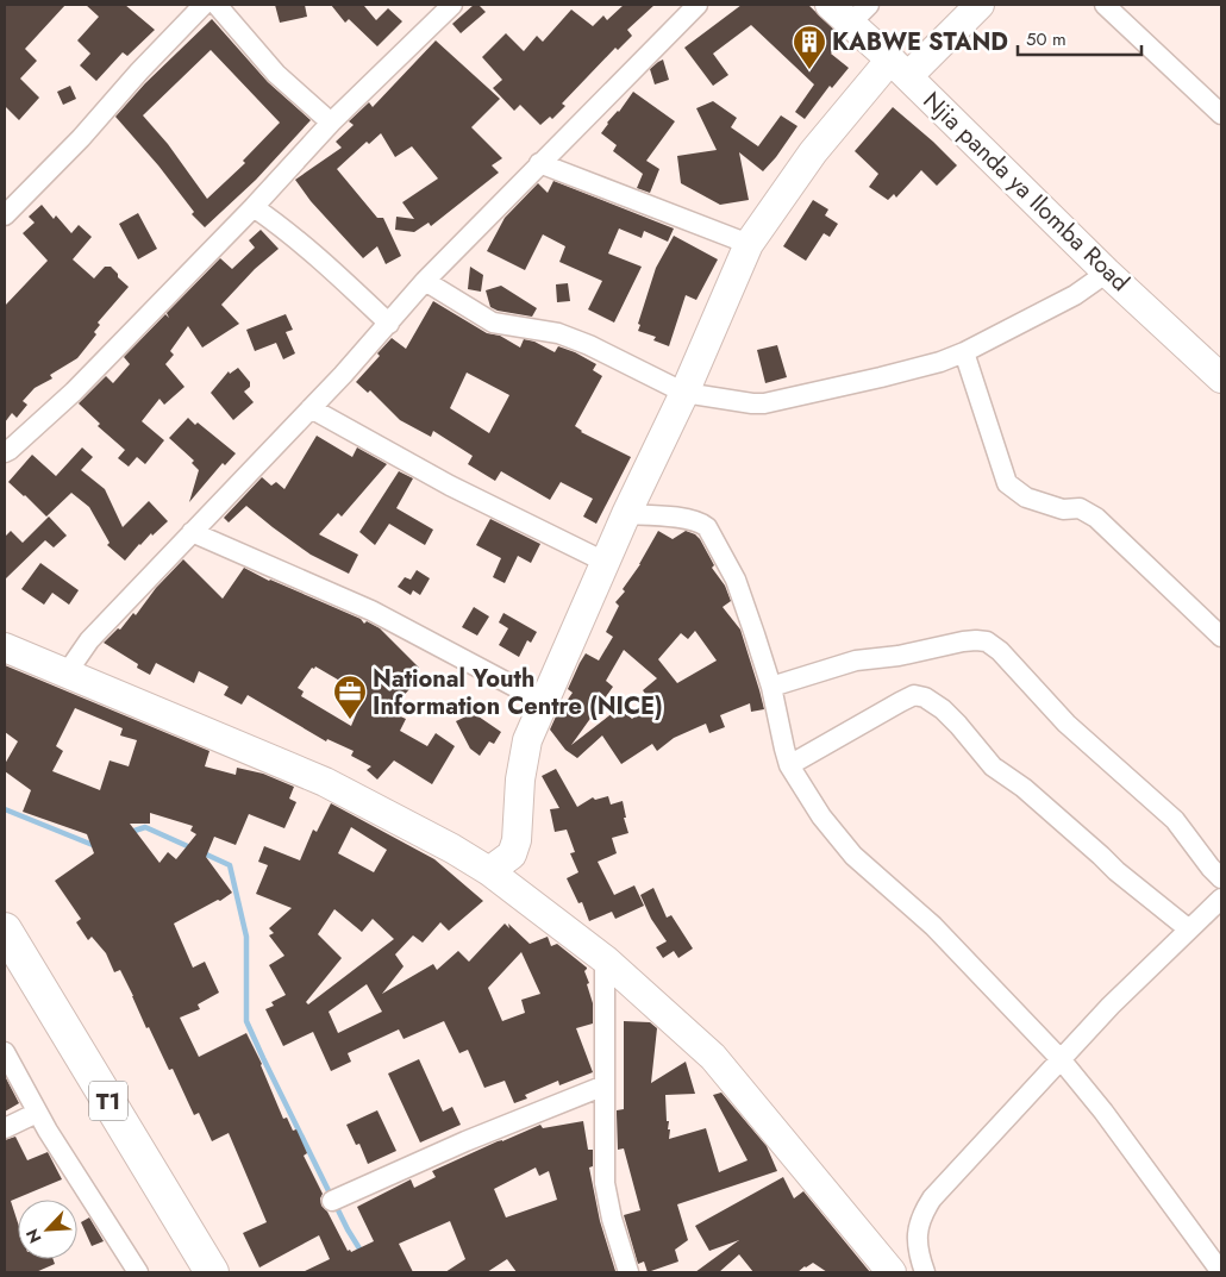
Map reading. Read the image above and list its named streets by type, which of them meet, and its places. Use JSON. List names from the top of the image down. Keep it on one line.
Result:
{"streets":{"highway":["T1"],"main road":["Njia panda ya Ilomba Road"]},"places":{"building":["KABWE STAND"],"office":["National Youth Information Centre (NICE)"]},"scale_bar":"50 m","north":"bottom left"}
